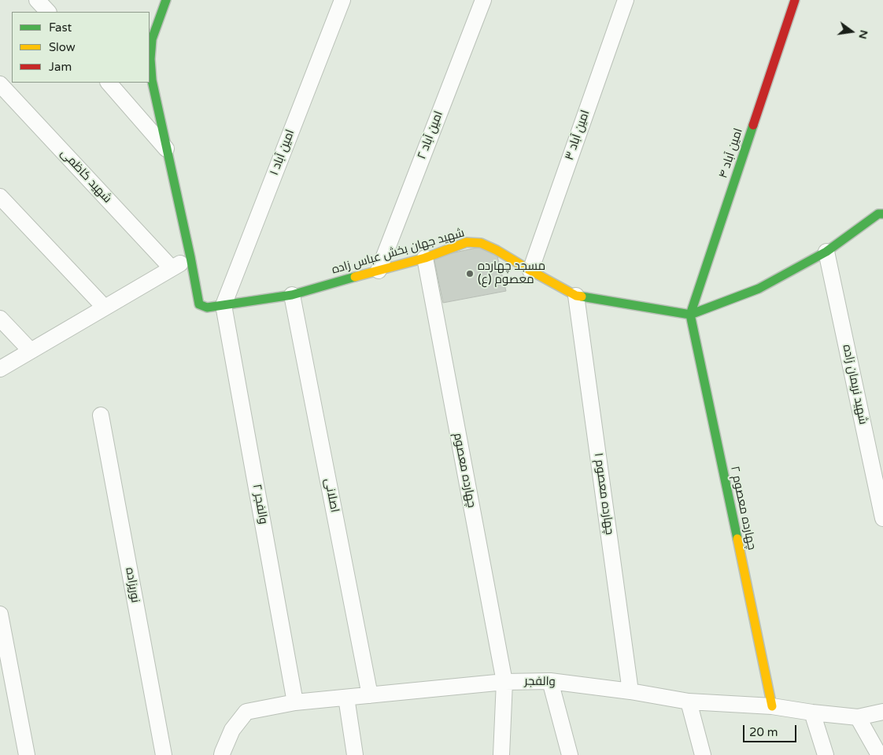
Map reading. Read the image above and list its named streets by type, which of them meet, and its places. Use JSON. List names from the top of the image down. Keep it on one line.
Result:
{"streets":{"street":["۲ امین آباد","۳ امین آباد","۱ امین آباد","۴ امین آباد","شهید کاظمی","شهید جهان بخش عباس زاده","شهید نریمان زاده","چهارده معصوم","چهارده معصوم ۱","اصلانی","والفجر ۲","چهارده معصوم ۲","نوریزاده","والفجر"]},"crossings":[["۲ امین آباد","شهید جهان بخش عباس زاده"],["۳ امین آباد","شهید جهان بخش عباس زاده"],["۱ امین آباد","شهید جهان بخش عباس زاده"],["۱ امین آباد","والفجر ۲"],["۴ امین آباد","شهید جهان بخش عباس زاده"],["۴ امین آباد","چهارده معصوم ۲"],["شهید جهان بخش عباس زاده","چهارده معصوم"],["شهید جهان بخش عباس زاده","چهارده معصوم ۱"],["شهید جهان بخش عباس زاده","اصلانی"],["شهید جهان بخش عباس زاده","والفجر ۲"],["شهید جهان بخش عباس زاده","چهارده معصوم ۲"],["چهارده معصوم","والفجر"],["چهارده معصوم ۱","والفجر"],["اصلانی","والفجر"],["والفجر ۲","والفجر"],["چهارده معصوم ۲","والفجر"]],"places":["مسجد چهارده معصوم (ع)"],"legend":["Fast","Slow","Jam"],"scale_bar":"20 m","north":"right"}
